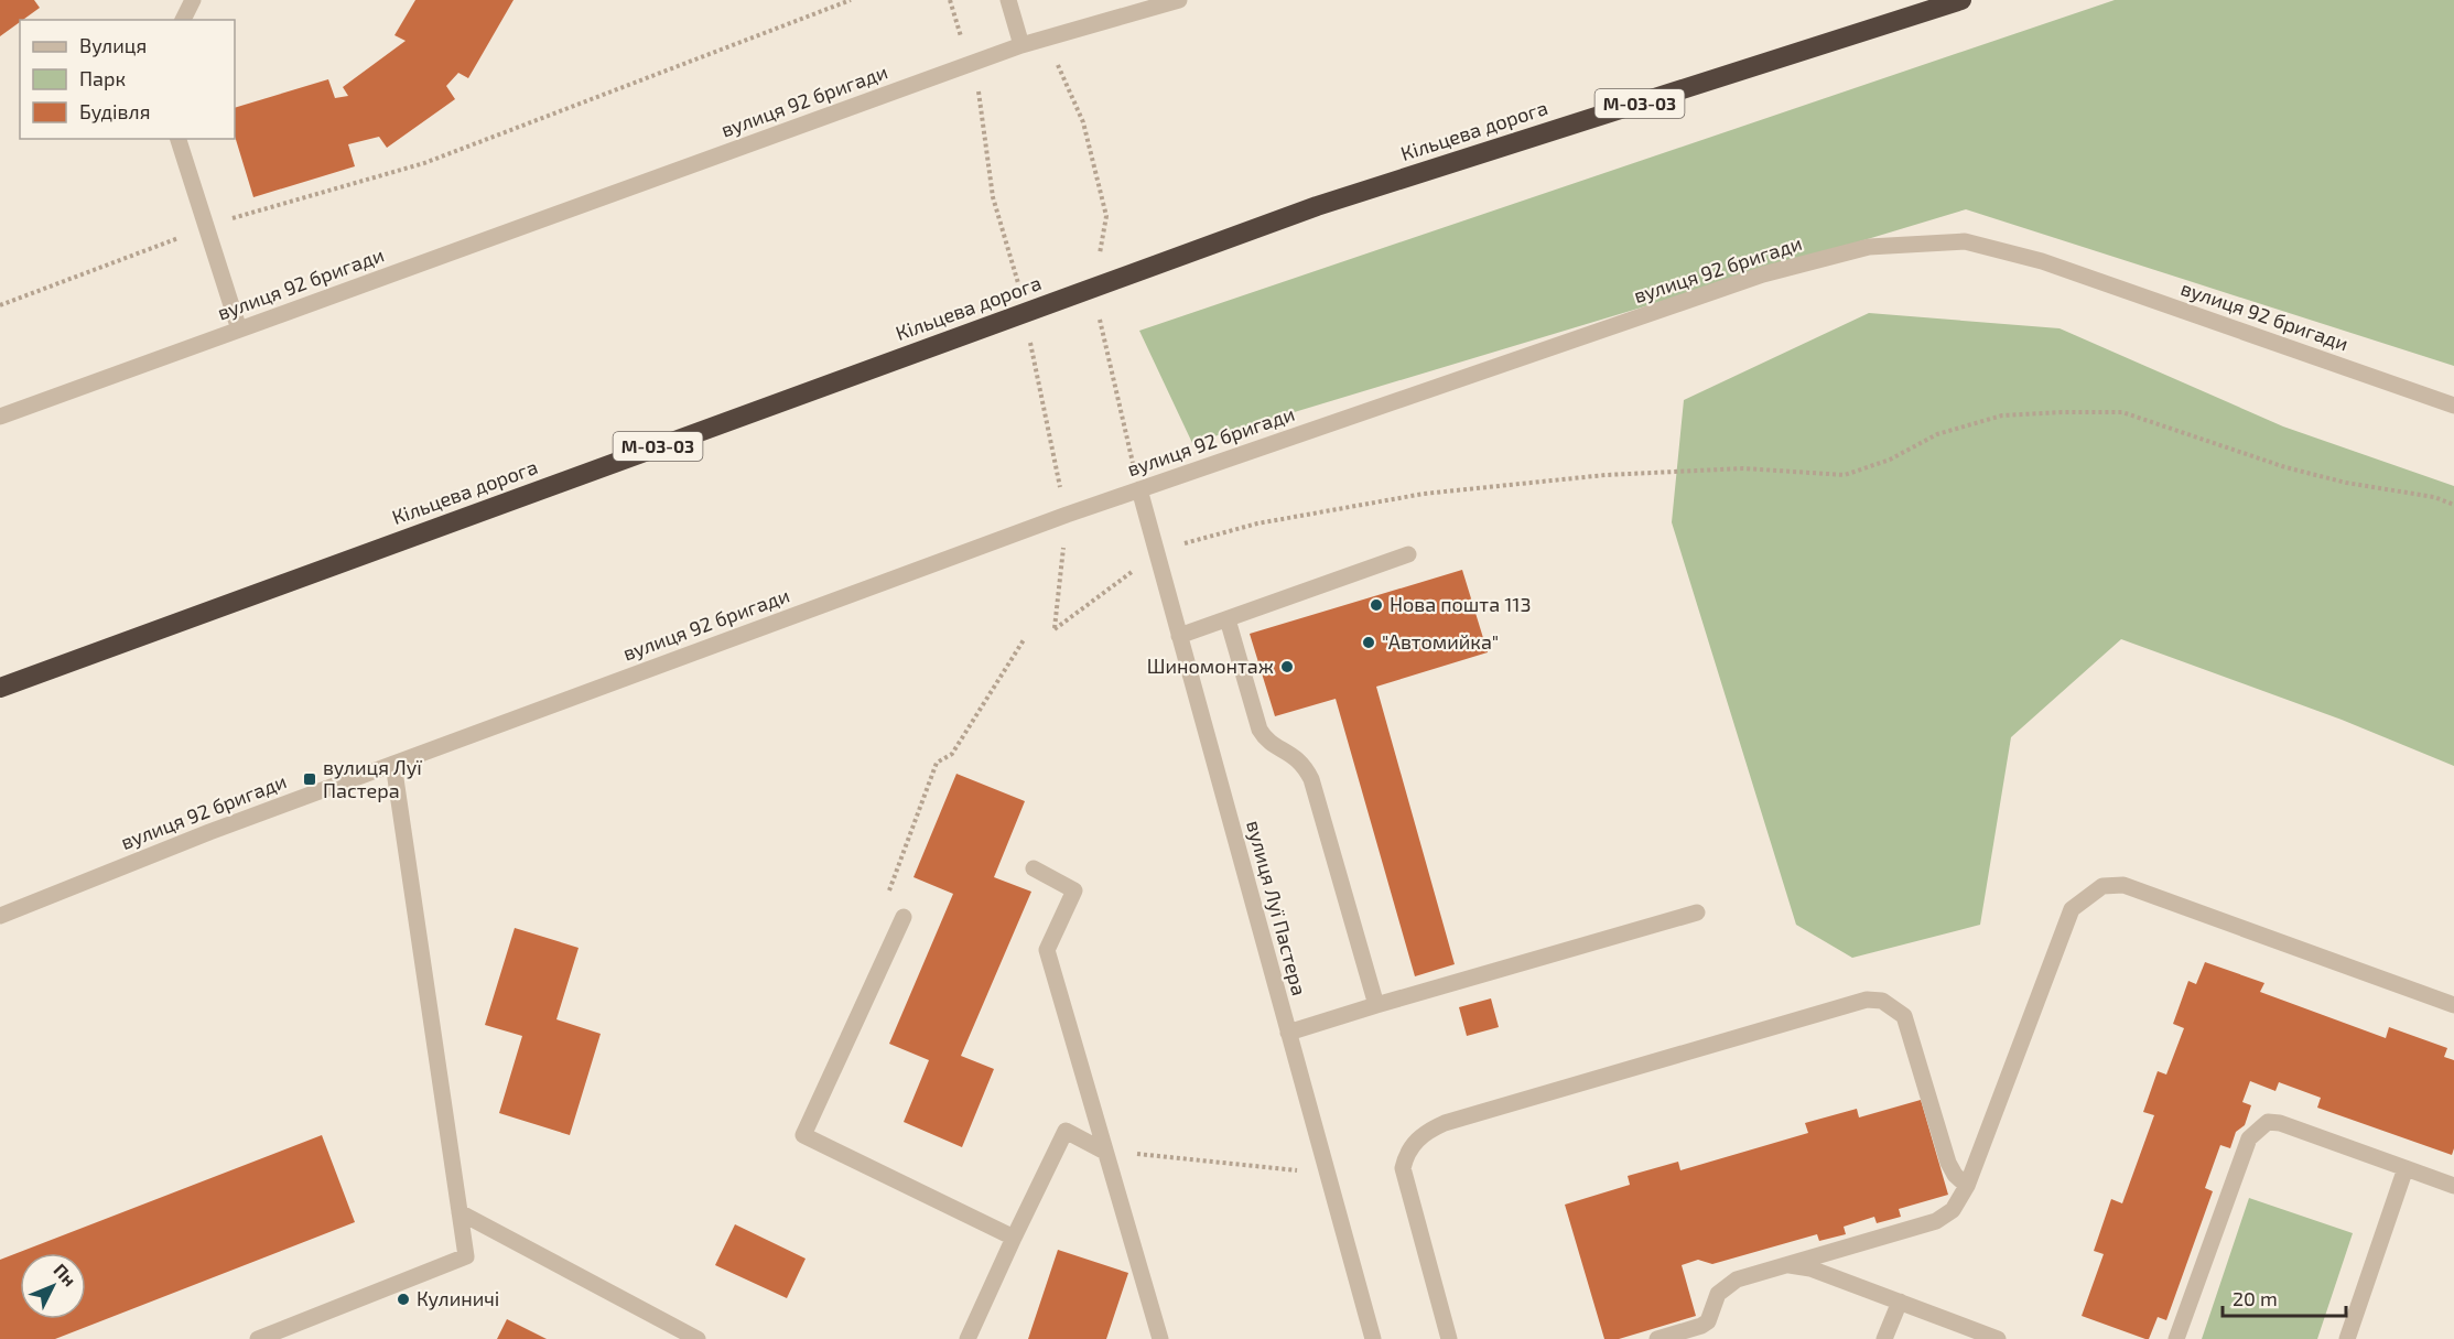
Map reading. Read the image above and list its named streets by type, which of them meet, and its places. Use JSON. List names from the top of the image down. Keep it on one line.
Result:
{"streets":{"highway":["М-03-03","Кільцева дорога"],"street":["вулиця 92 бригади","вулиця Луї Пастера"]},"crossings":[["вулиця 92 бригади","вулиця Луї Пастера"]],"places":{"other":["Нова пошта 113","\"Автомийка\"","Шиномонтаж","Кулиничі"],"transit":["вулиця Луї Пастера"]},"legend":["Вулиця","Парк","Будівля"],"scale_bar":"20 m","north":"top right"}
